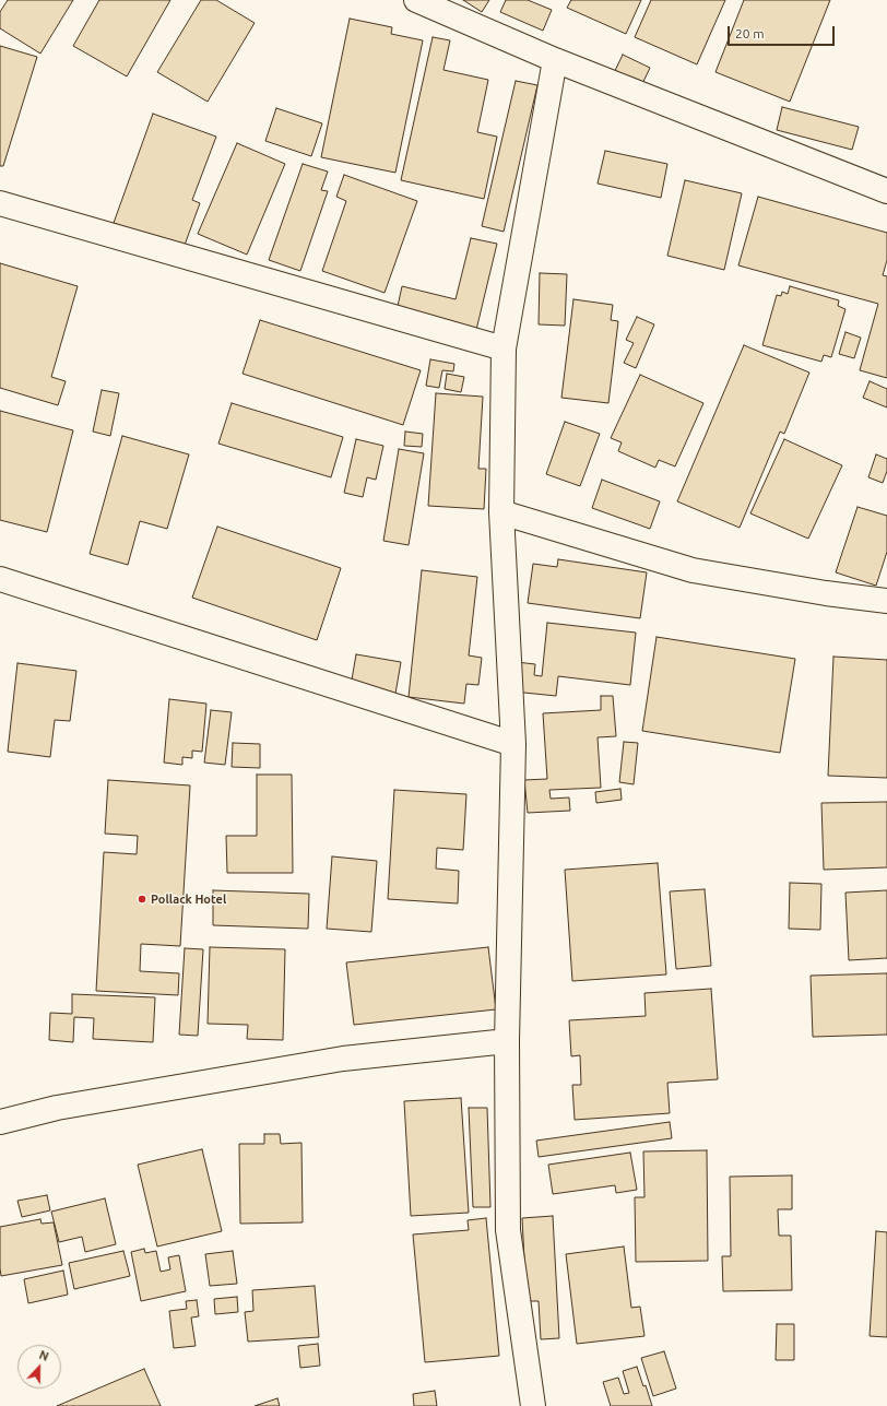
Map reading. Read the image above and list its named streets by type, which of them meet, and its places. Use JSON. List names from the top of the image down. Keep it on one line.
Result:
{"places":["Pollack Hotel"],"scale_bar":"20 m","north":"top"}
